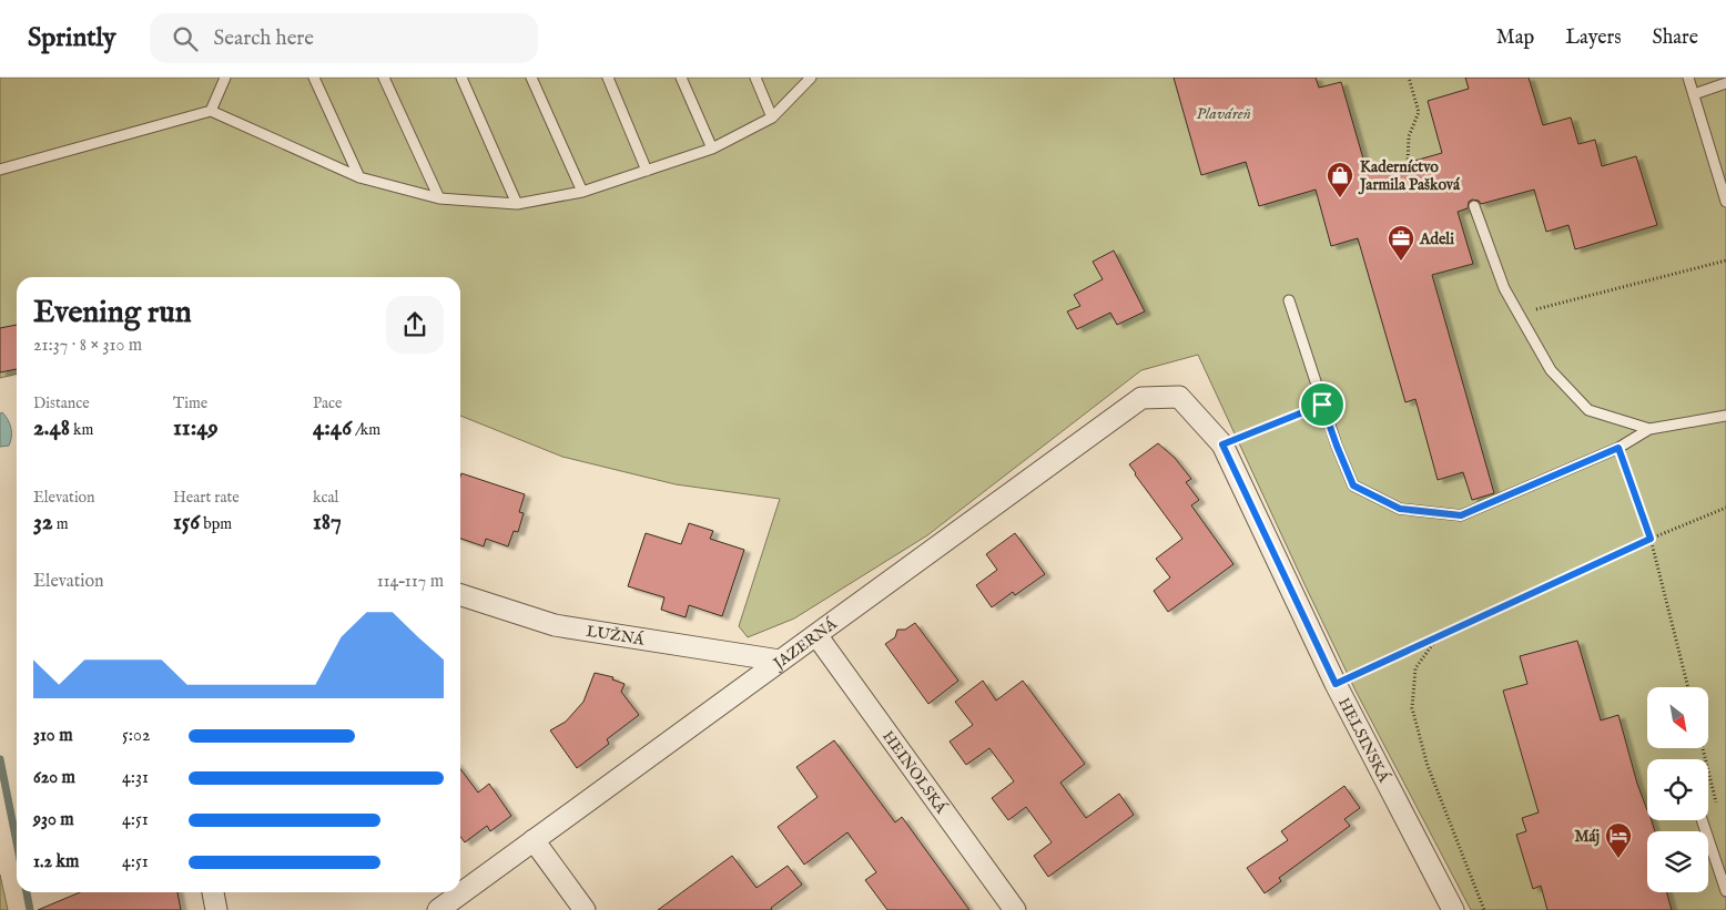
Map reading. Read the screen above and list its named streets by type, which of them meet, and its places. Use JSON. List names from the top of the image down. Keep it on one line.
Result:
{"streets":{"street":["LUŽNÁ","JAZERNÁ","HELSINSKÁ","HEINOLSKÁ"]},"crossings":[["LUŽNÁ","JAZERNÁ"],["JAZERNÁ","HELSINSKÁ"],["JAZERNÁ","HEINOLSKÁ"]],"water":["Plaváreň"],"places":{"shop":["Kaderníctvo Jarmila Pašková"],"office":["Adeli"],"hotel":["Máj"]},"north":"bottom right","page":{"header":"Sprintly","search":"Search here","nav":["Map","Layers","Share"],"heading":["Evening run","21:37 · 8 × 310 m"],"stats":[["Distance","2.48 km"],["Time","11:49"],["Pace","4:46 /km"],["Elevation","32 m"],["Heart rate","156 bpm"],["kcal","187"]],"chart":["Elevation","114–117 m"],"list":[{"name":"310 m","note":"5:02"},{"name":"620 m","note":"4:31"},{"name":"930 m","note":"4:51"},{"name":"1.2 km","note":"4:51"}]}}
